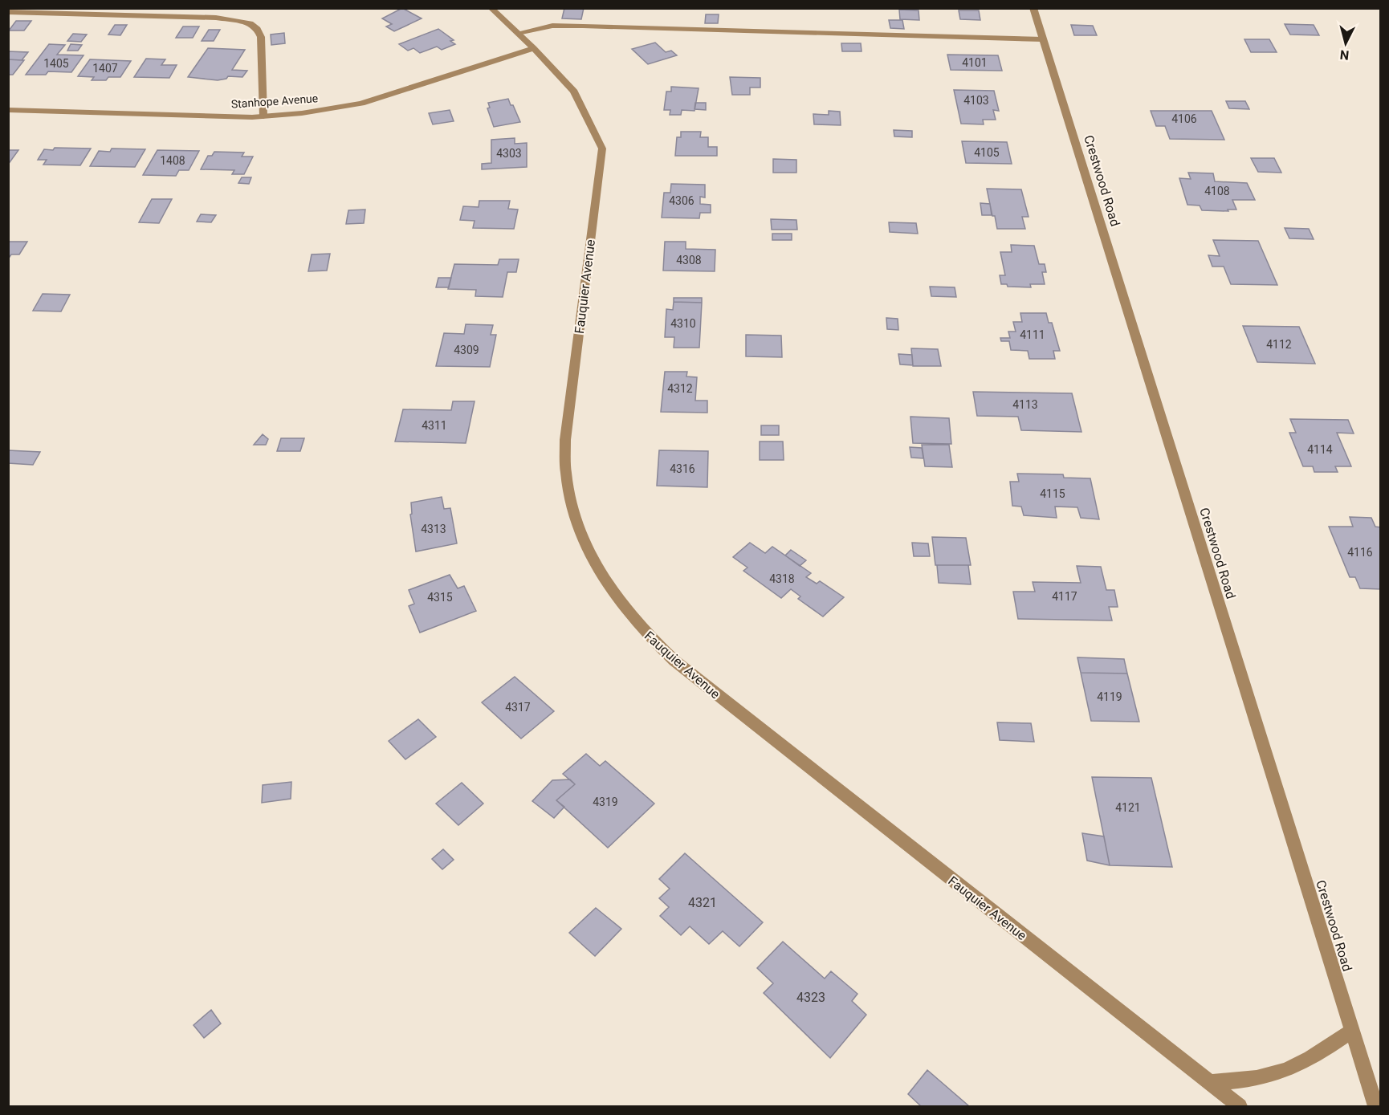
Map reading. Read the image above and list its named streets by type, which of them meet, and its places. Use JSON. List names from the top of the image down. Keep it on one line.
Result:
{"streets":{"street":["Stanhope Avenue","Crestwood Road","Fauquier Avenue"]},"crossings":[["Stanhope Avenue","Fauquier Avenue"]],"house_numbers":["4101","1405","1407","4103","4106","4105","4303","1408","4108","4306","4308","4310","4111","4112","4309","4312","4113","4311","4114","4316","4115","4313","4116","4318","4117","4315","4119","4317","4319","4121","4321","4323"],"north":"bottom"}
